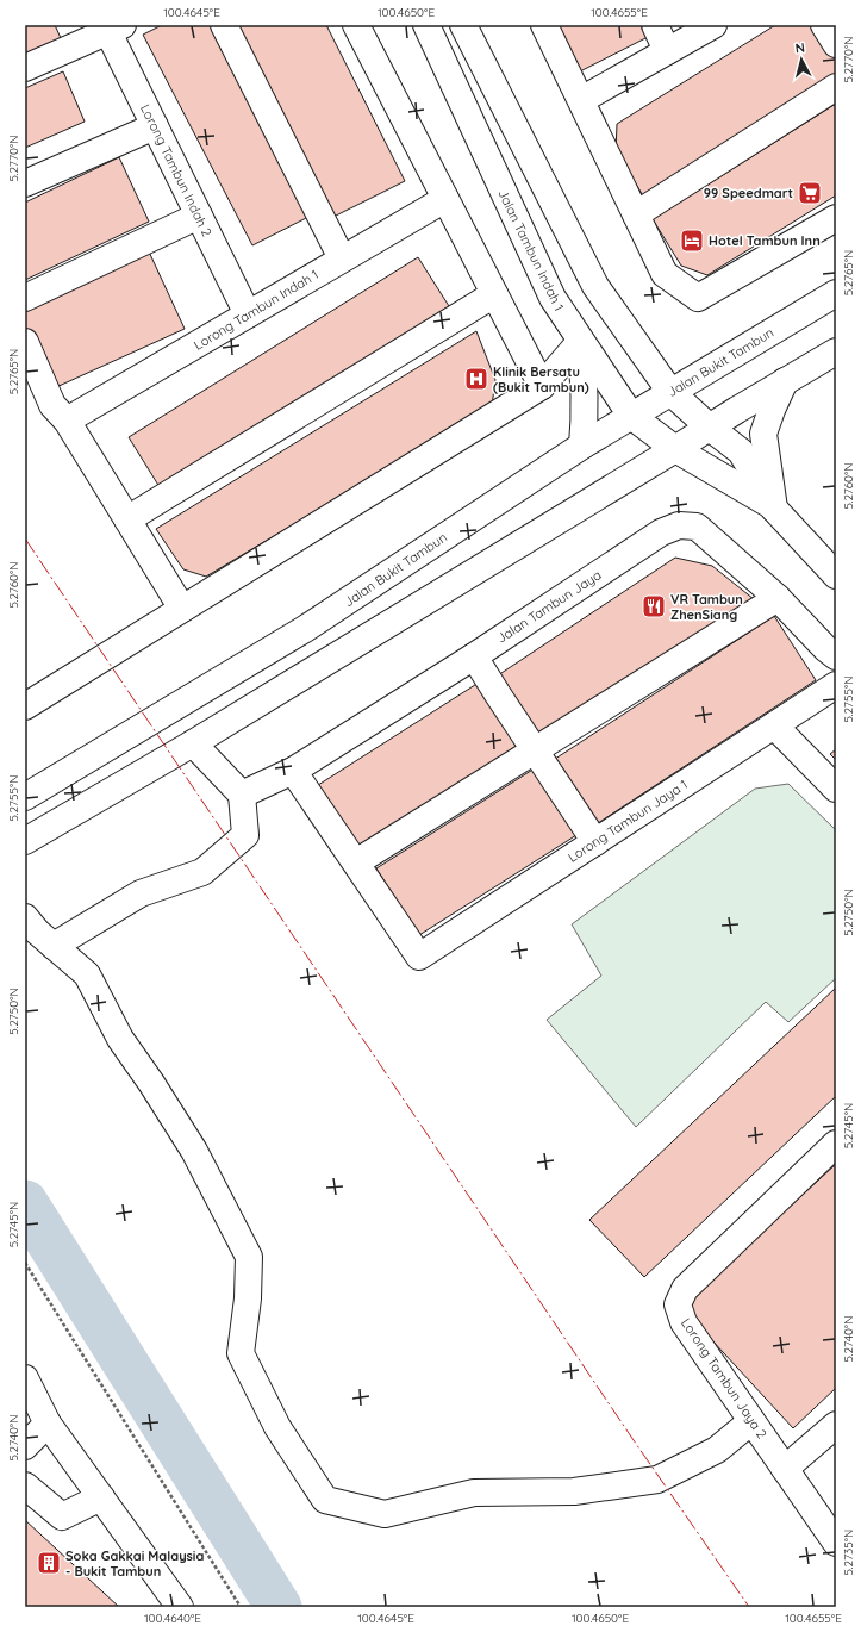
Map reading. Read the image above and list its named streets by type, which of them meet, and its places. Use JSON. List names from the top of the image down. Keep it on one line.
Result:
{"streets":{"street":["Lorong Tambun Indah 2","Jalan Tambun Indah 1","Lorong Tambun Indah 1","Jalan Bukit Tambun","Jalan Tambun Jaya","Lorong Tambun Jaya 1","Lorong Tambun Jaya 2"]},"crossings":[["Lorong Tambun Indah 2","Lorong Tambun Indah 1"],["Jalan Tambun Indah 1","Jalan Bukit Tambun"]],"places":{"supermarket":["99 Speedmart"],"hotel":["Hotel Tambun Inn"],"hospital":["Klinik Bersatu (Bukit Tambun)"],"restaurant":["VR Tambun ZhenSiang"],"building":["Soka Gakkai Malaysia - Bukit Tambun"]},"north":"top","coordinates":["100.4645°E","100.4650°E","100.4655°E","5.2770°N","5.2765°N","5.2760°N","5.2755°N","5.2750°N","5.2745°N","5.2740°N","5.2735°N","100.4640°E"]}
